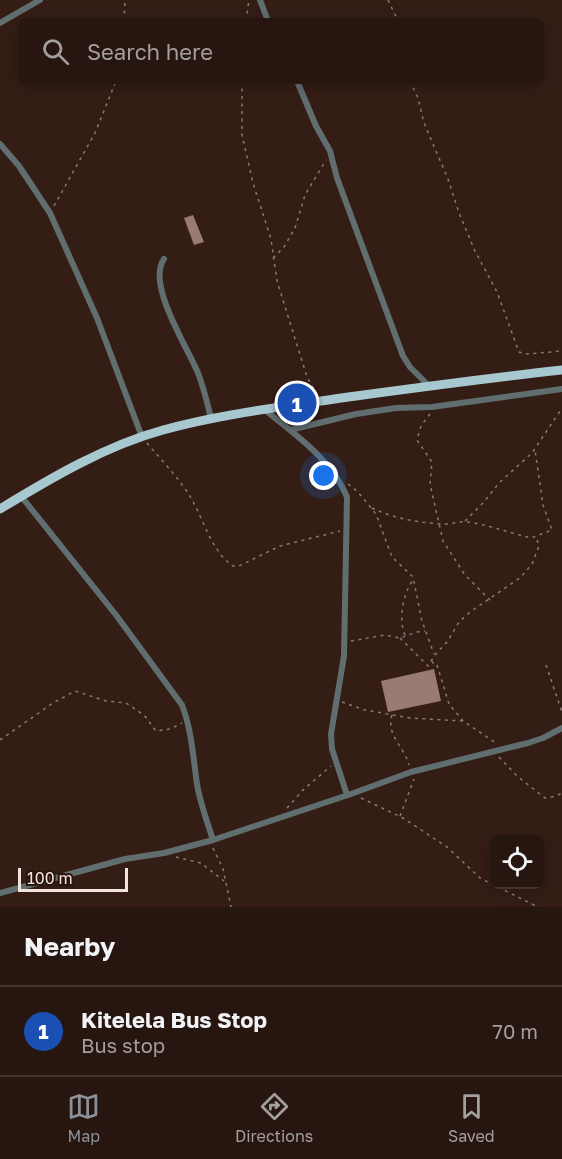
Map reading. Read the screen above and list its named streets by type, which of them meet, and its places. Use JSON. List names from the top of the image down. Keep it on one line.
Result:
{"scale_bar":"100 m","page":{"search":"Search here","pins":"1","scale":"100 m","heading":"Nearby","list":[{"mark":"1","name":"Kitelela Bus Stop","note":"Bus stop","value":"70 m"}],"nav":["Map","Directions","Saved"]}}
